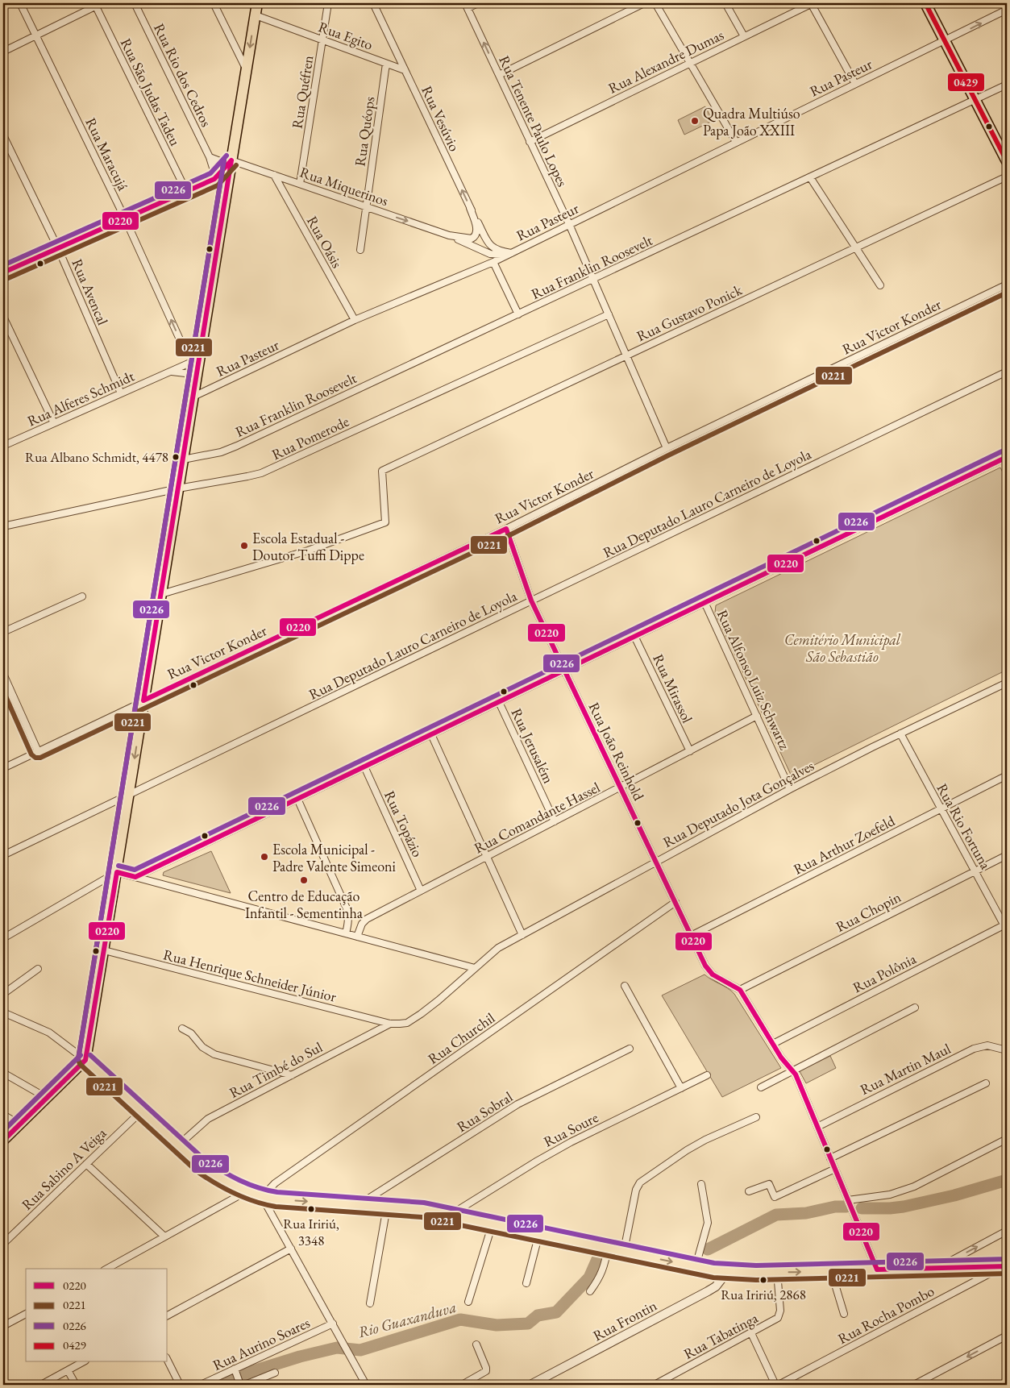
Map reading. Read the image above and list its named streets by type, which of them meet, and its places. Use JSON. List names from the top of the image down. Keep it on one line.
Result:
{"streets":{"street":["Rua Egito","Rua Alexandre Dumas","Rua Rio dos Cedros","Rua Pasteur","Rua São Judas Tadeu","Rua Quéfren","Rua Vesúvio","Rua Tenente Paulo Lopes","Rua Quéops","Rua Maracujá","Rua Miquerinos","Rua Oásis","Rua Franklin Roosevelt","Rua Avencal","Rua Gustavo Ponick","Rua Victor Konder","Rua Alferes Schmidt","Rua Pomerode","Rua Deputado Lauro Carneiro de Loyola","Rua Alfonso Luiz Schwartz","Rua Mirassol","Rua Jerusalém","Rua João Reinhold","Rua Deputado Jota Gonçalves","Rua Comandante Hassel","Rua Topázio","Rua Rio Fortuna","Rua Arthur Zoefeld","Rua Chopin","Rua Polônia","Rua Henrique Schneider Júnior","Rua Churchil","Rua Martin Maul","Rua Timbé do Sul","Rua Sobral","Rua Soure","Rua Sabino A Veiga","Rua Rocha Pombo","Rua Frontin","Rua Tabatinga","Rua Aurino Soares"]},"crossings":[["Rua Egito","Rua Quéfren"],["Rua Egito","Rua Vesúvio"],["Rua Egito","Rua Quéops"],["Rua Alexandre Dumas","Rua Tenente Paulo Lopes"],["Rua Pasteur","Rua Vesúvio"],["Rua Pasteur","Rua Tenente Paulo Lopes"],["Rua Pasteur","Rua Miquerinos"],["Rua Pasteur","Rua Oásis"],["Rua Quéfren","Rua Miquerinos"],["Rua Vesúvio","Rua Miquerinos"],["Rua Tenente Paulo Lopes","Rua Franklin Roosevelt"],["Rua Tenente Paulo Lopes","Rua Gustavo Ponick"],["Rua Tenente Paulo Lopes","Rua Victor Konder"],["Rua Tenente Paulo Lopes","Rua Pomerode"],["Rua Quéops","Rua Miquerinos"],["Rua Miquerinos","Rua Oásis"],["Rua Avencal","Rua Alferes Schmidt"],["Rua Victor Konder","Rua João Reinhold"],["Rua Deputado Lauro Carneiro de Loyola","Rua João Reinhold"],["Rua Alfonso Luiz Schwartz","Rua Deputado Jota Gonçalves"],["Rua Alfonso Luiz Schwartz","Rua Comandante Hassel"],["Rua Mirassol","Rua Comandante Hassel"],["Rua Jerusalém","Rua Comandante Hassel"],["Rua João Reinhold","Rua Deputado Jota Gonçalves"],["Rua João Reinhold","Rua Comandante Hassel"],["Rua João Reinhold","Rua Arthur Zoefeld"],["Rua João Reinhold","Rua Chopin"],["Rua João Reinhold","Rua Churchil"],["Rua Deputado Jota Gonçalves","Rua Rio Fortuna"],["Rua Deputado Jota Gonçalves","Rua Henrique Schneider Júnior"],["Rua Deputado Jota Gonçalves","Rua Timbé do Sul"],["Rua Comandante Hassel","Rua Topázio"],["Rua Rio Fortuna","Rua Arthur Zoefeld"],["Rua Rio Fortuna","Rua Chopin"],["Rua Rio Fortuna","Rua Polônia"],["Rua Henrique Schneider Júnior","Rua Timbé do Sul"]],"one_way":["Rua Vesúvio","Rua Maracujá"],"water":["Rio Guaxanduva"],"parks":["Cemitério Municipal São Sebastião"],"places":["Quadra Multiúso Papa João XXIII","Rua Albano Schmidt, 4478","Escola Estadual - Doutor Tuffi Dippe","Escola Municipal - Padre Valente Simeoni","Centro de Educação Infantil - Sementinha","Rua Iririú, 3348","Rua Iririú, 2868"],"lines":["transit line 0429","transit line 0226","transit line 0221","transit line 0220"],"legend":["0220","0221","0226","0429"]}
